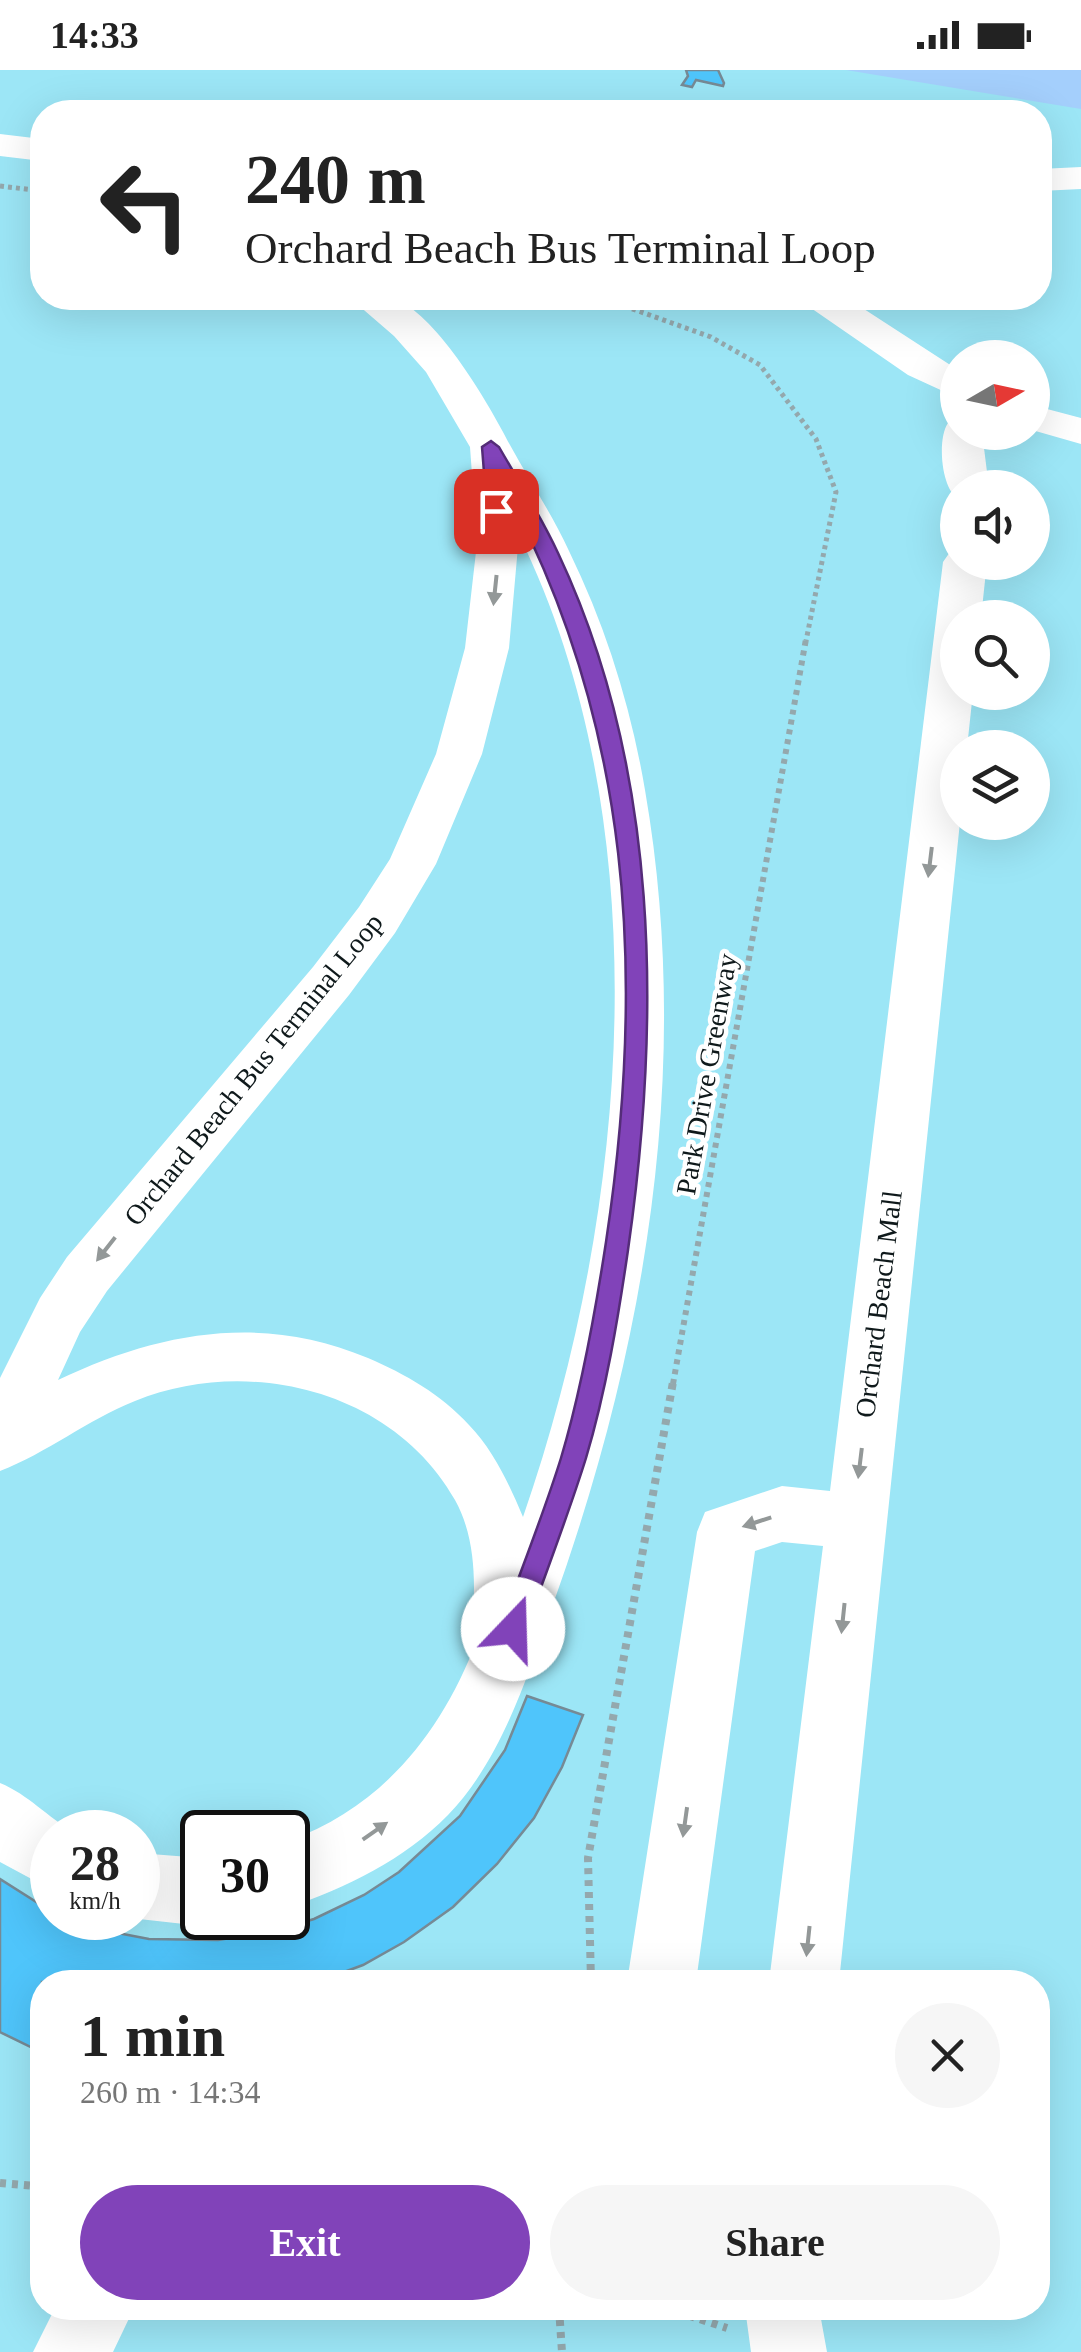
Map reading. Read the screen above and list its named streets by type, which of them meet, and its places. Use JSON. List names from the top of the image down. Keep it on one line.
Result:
{"streets":{"street":["Orchard Beach Bus Terminal Loop","Orchard Beach Mall"],"path":["Park Drive Greenway"]},"one_way":["Orchard Beach Mall"],"north":"right","page":{"status":"14:33","turn":["240 m","Orchard Beach Bus Terminal Loop"],"speed":"28 km/h","limit":"30","heading":["1 min","260 m · 14:34"],"buttons":["Exit","Share"]}}
